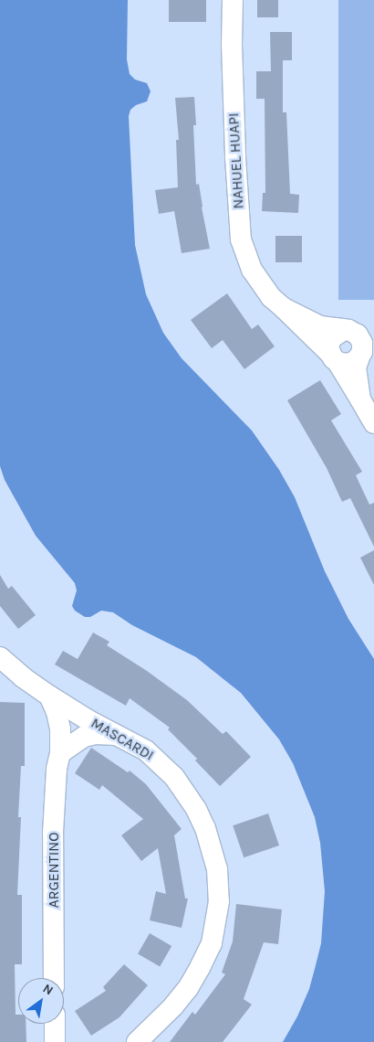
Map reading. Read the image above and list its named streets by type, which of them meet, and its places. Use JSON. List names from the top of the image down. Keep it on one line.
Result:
{"streets":{"street":["NAHUEL HUAPI","MASCARDI","ARGENTINO"]},"crossings":[["MASCARDI","ARGENTINO"]],"north":"top right"}
